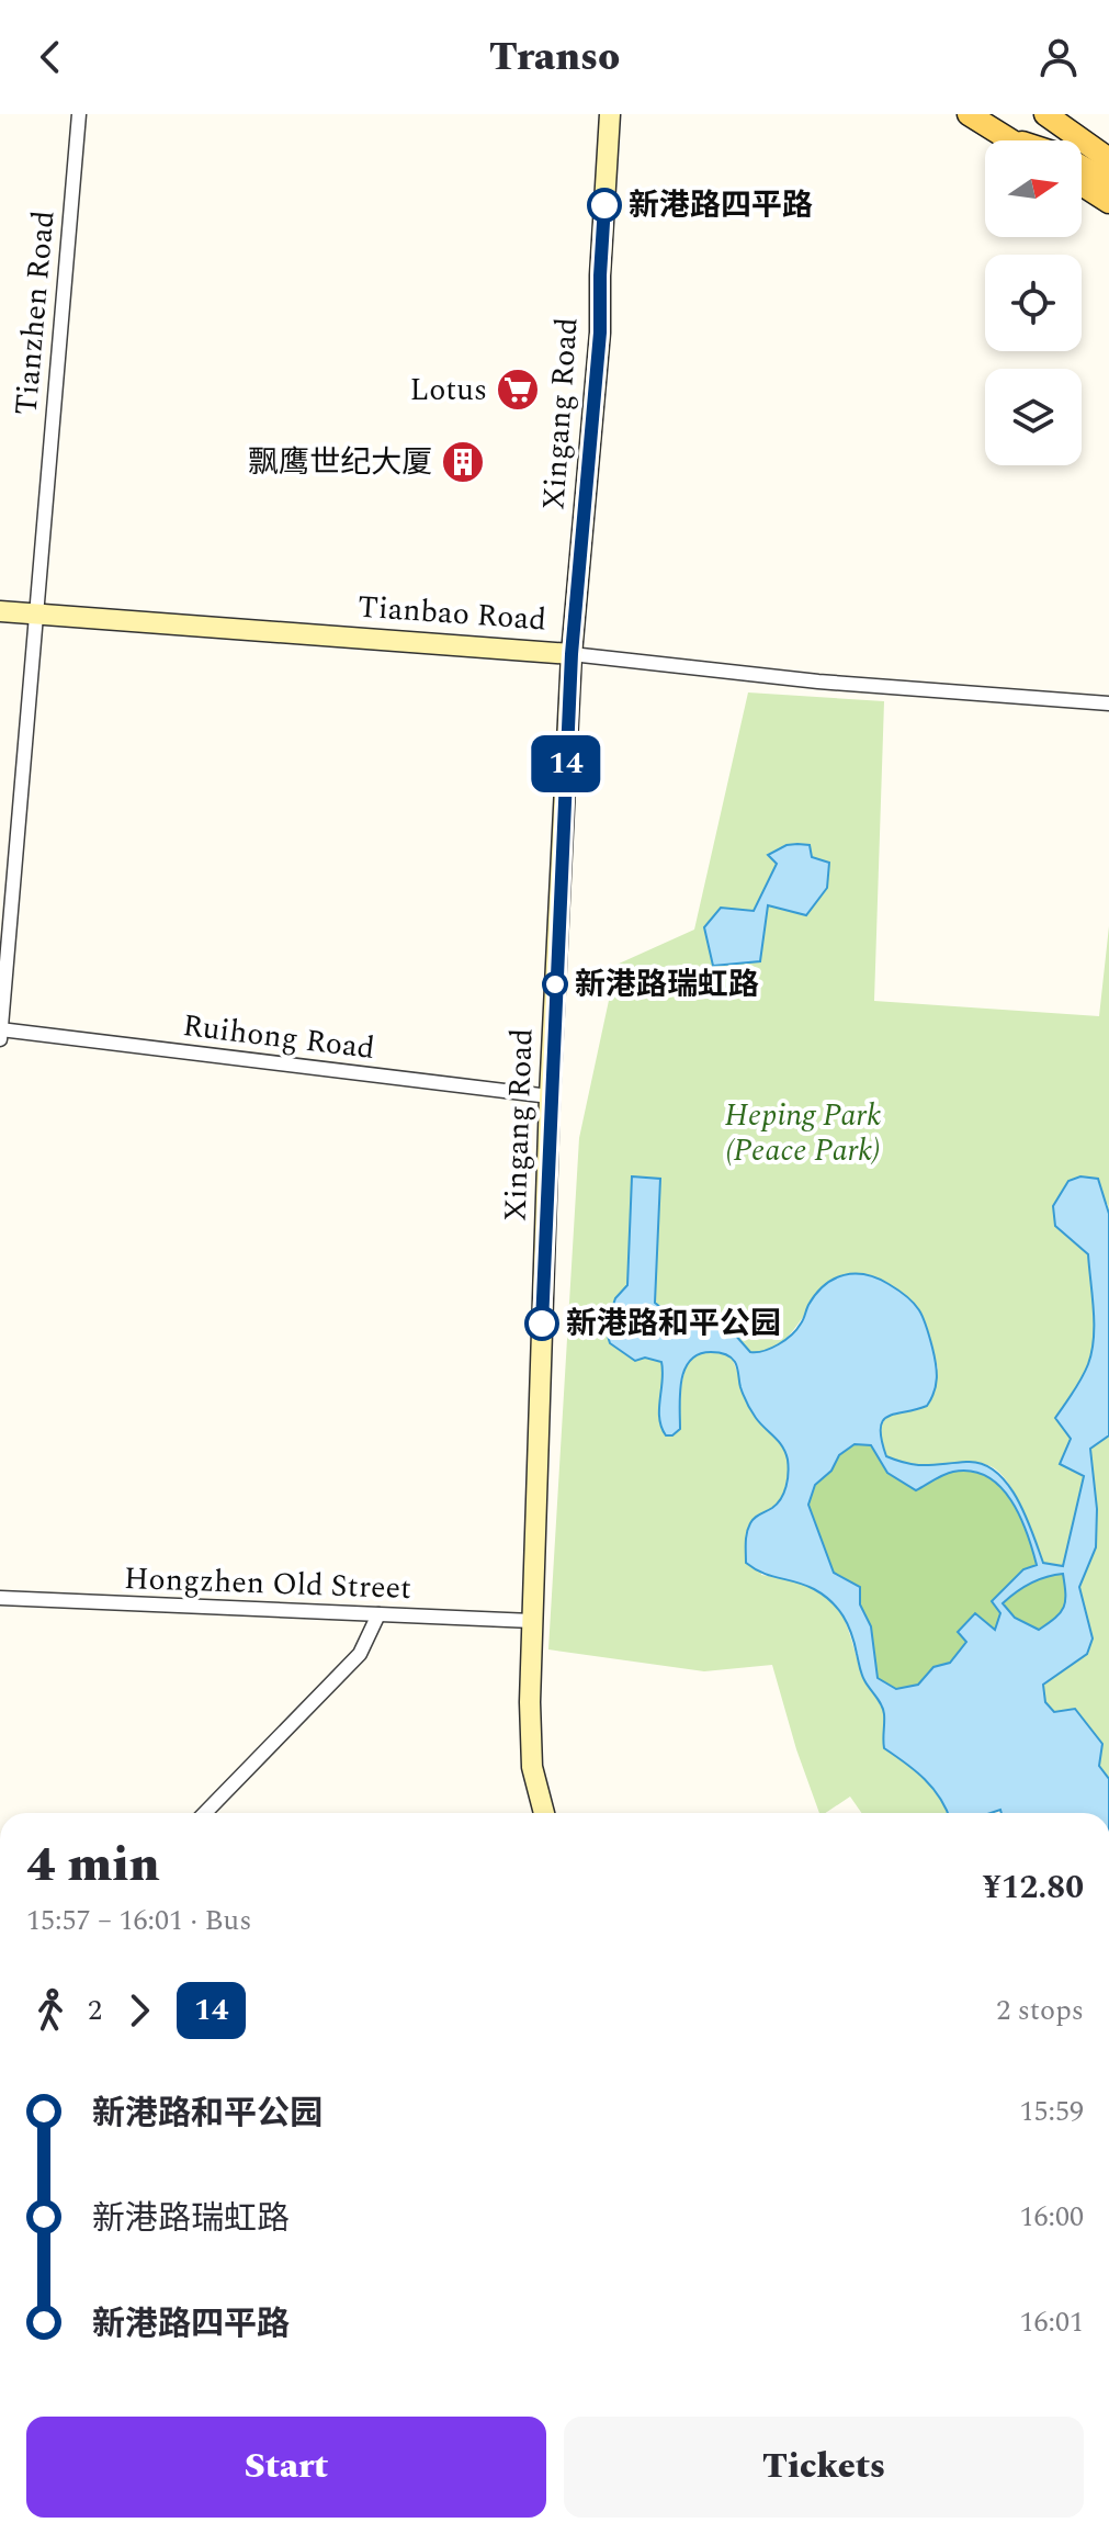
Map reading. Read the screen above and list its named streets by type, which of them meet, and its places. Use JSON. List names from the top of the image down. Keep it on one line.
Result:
{"streets":{"street":["Tianzhen Road","Xingang Road","Tianbao Road","Ruihong Road","Hongzhen Old Street"]},"crossings":[["Tianzhen Road","Tianbao Road"],["Tianzhen Road","Ruihong Road"],["Xingang Road","Tianbao Road"],["Xingang Road","Ruihong Road"],["Xingang Road","Hongzhen Old Street"]],"parks":["Heping Park (Peace Park)"],"places":{"other":["新港路四平路","新港路瑞虹路","新港路和平公园"],"supermarket":["Lotus"],"building":["飘鹰世纪大厦"]},"lines":["bus line 14"],"north":"right","page":{"header":"Transo","on_map":"14","heading":["4 min","15:57 – 16:01 · Bus","¥12.80"],"legs":["2","14","2 stops"],"list":[{"name":"新港路和平公园","value":"15:59"},{"name":"新港路瑞虹路","value":"16:00"},{"name":"新港路四平路","value":"16:01"}],"buttons":["Start","Tickets"]}}
